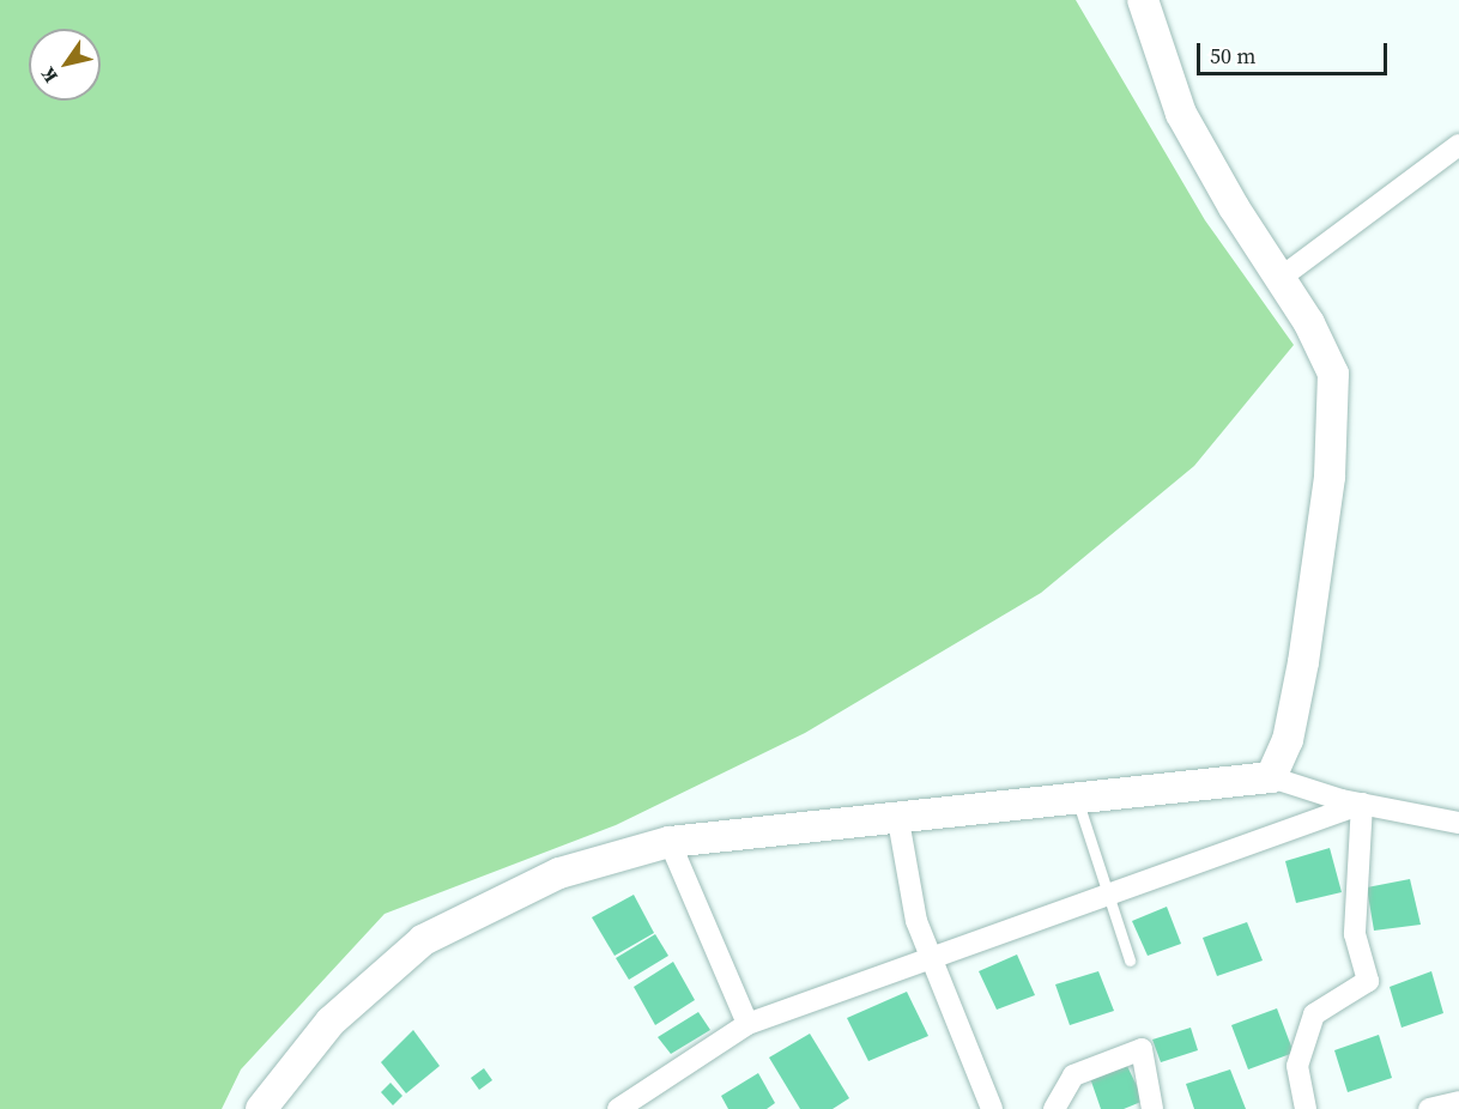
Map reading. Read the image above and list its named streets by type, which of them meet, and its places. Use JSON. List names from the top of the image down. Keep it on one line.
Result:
{"scale_bar":"50 m","north":"bottom left"}
